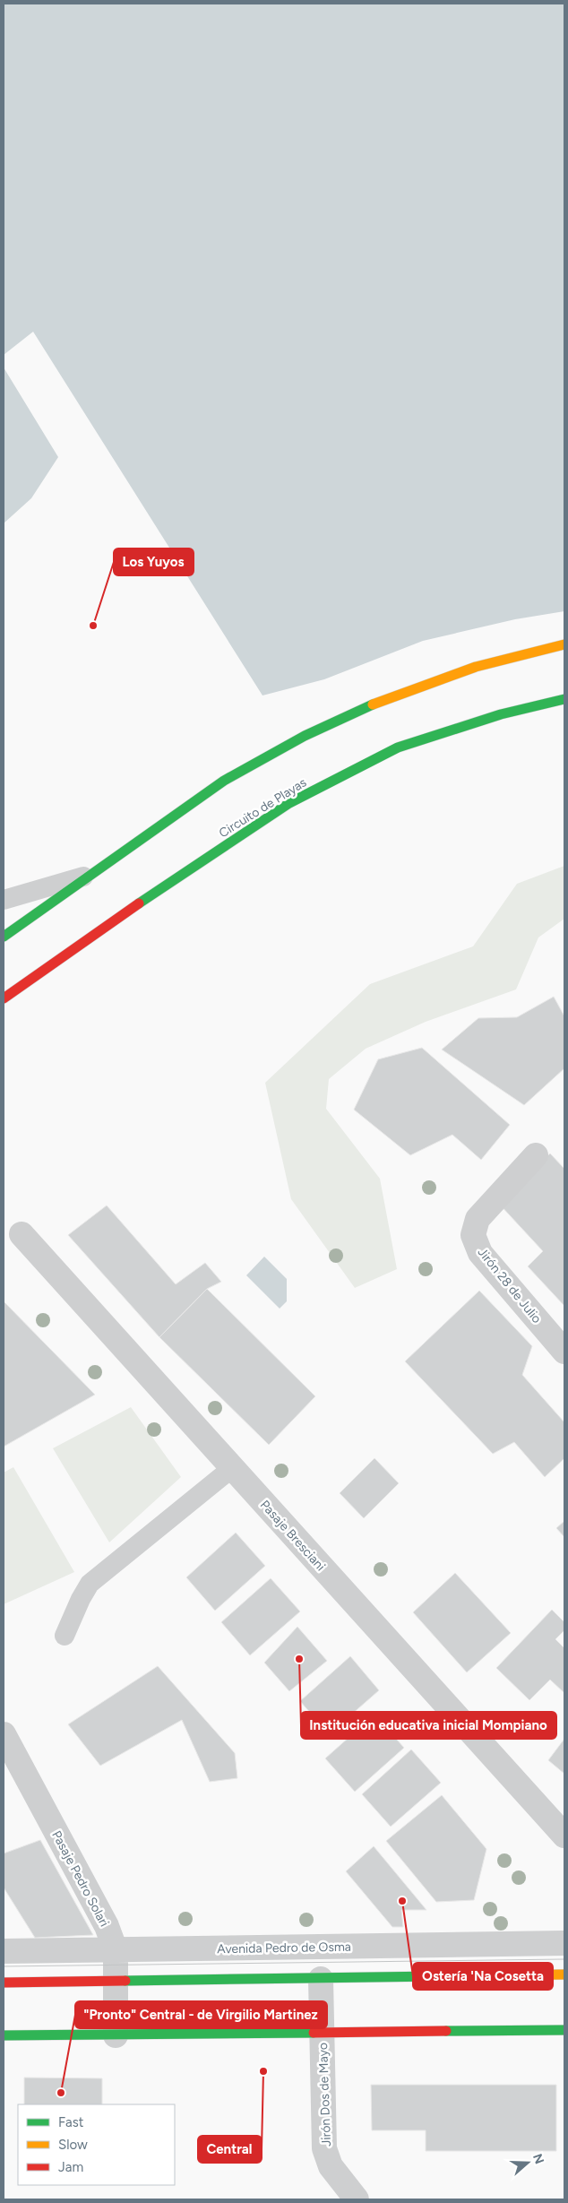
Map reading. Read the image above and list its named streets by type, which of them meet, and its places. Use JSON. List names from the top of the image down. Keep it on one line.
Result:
{"streets":{"main road":["Circuito de Playas"],"street":["Jirón 28 de Julio","Pasaje Bresciani","Pasaje Pedro Solari","Avenida Pedro de Osma","Jirón Dos de Mayo"]},"crossings":[["Pasaje Pedro Solari","Avenida Pedro de Osma"]],"places":["Los Yuyos","Institución educativa inicial Mompiano","Ostería 'Na Cosetta","Central","\"Pronto\" Central - de Virgilio Martinez"],"legend":["Fast","Slow","Jam"],"north":"right"}
